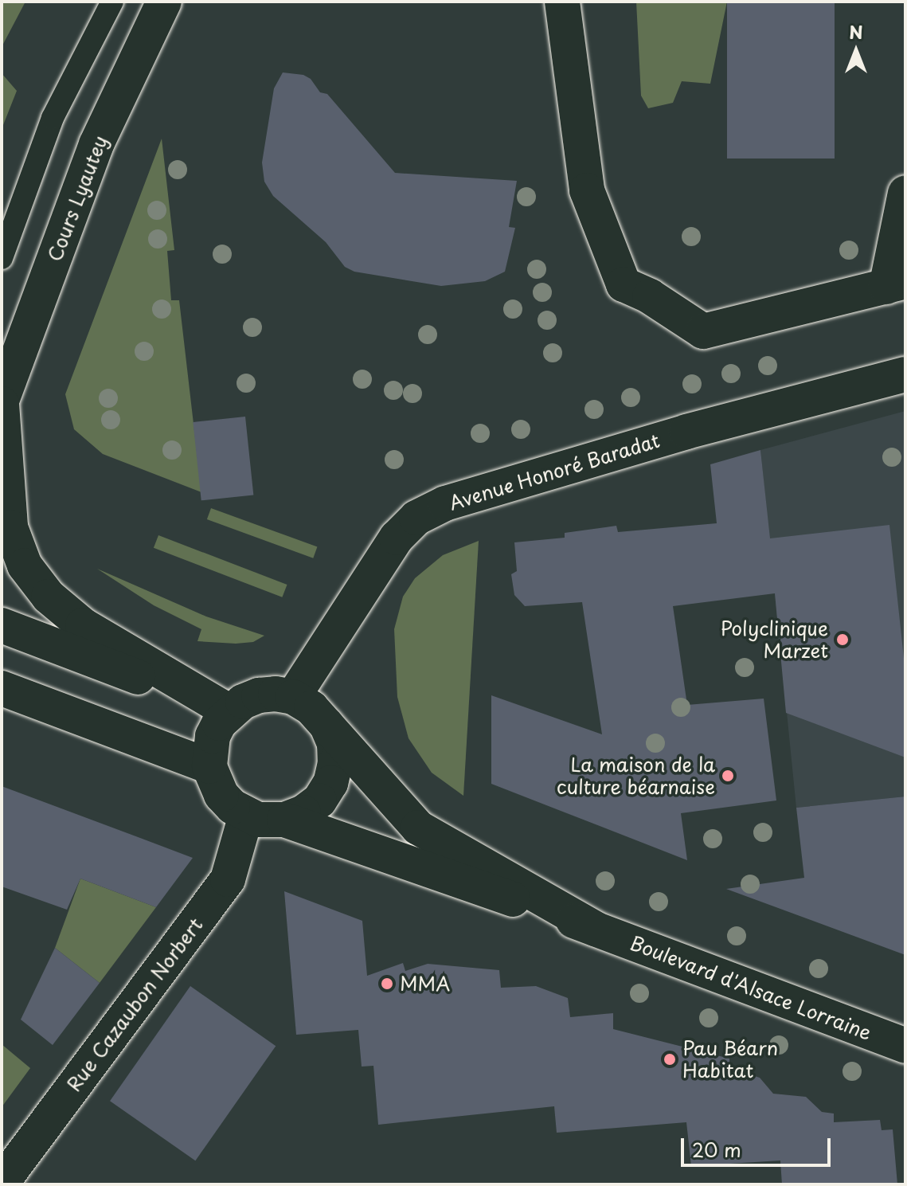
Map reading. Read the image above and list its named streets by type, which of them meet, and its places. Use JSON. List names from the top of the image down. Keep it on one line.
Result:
{"streets":{"main road":["Cours Lyautey","Avenue Honoré Baradat","Boulevard d'Alsace Lorraine","Rue Cazaubon Norbert"]},"crossings":[["Avenue Honoré Baradat","Boulevard d'Alsace Lorraine"],["Avenue Honoré Baradat","Rue Cazaubon Norbert"],["Boulevard d'Alsace Lorraine","Rue Cazaubon Norbert"]],"places":["Polyclinique Marzet","La maison de la culture béarnaise","MMA","Pau Béarn Habitat"],"scale_bar":"20 m","north":"top"}
